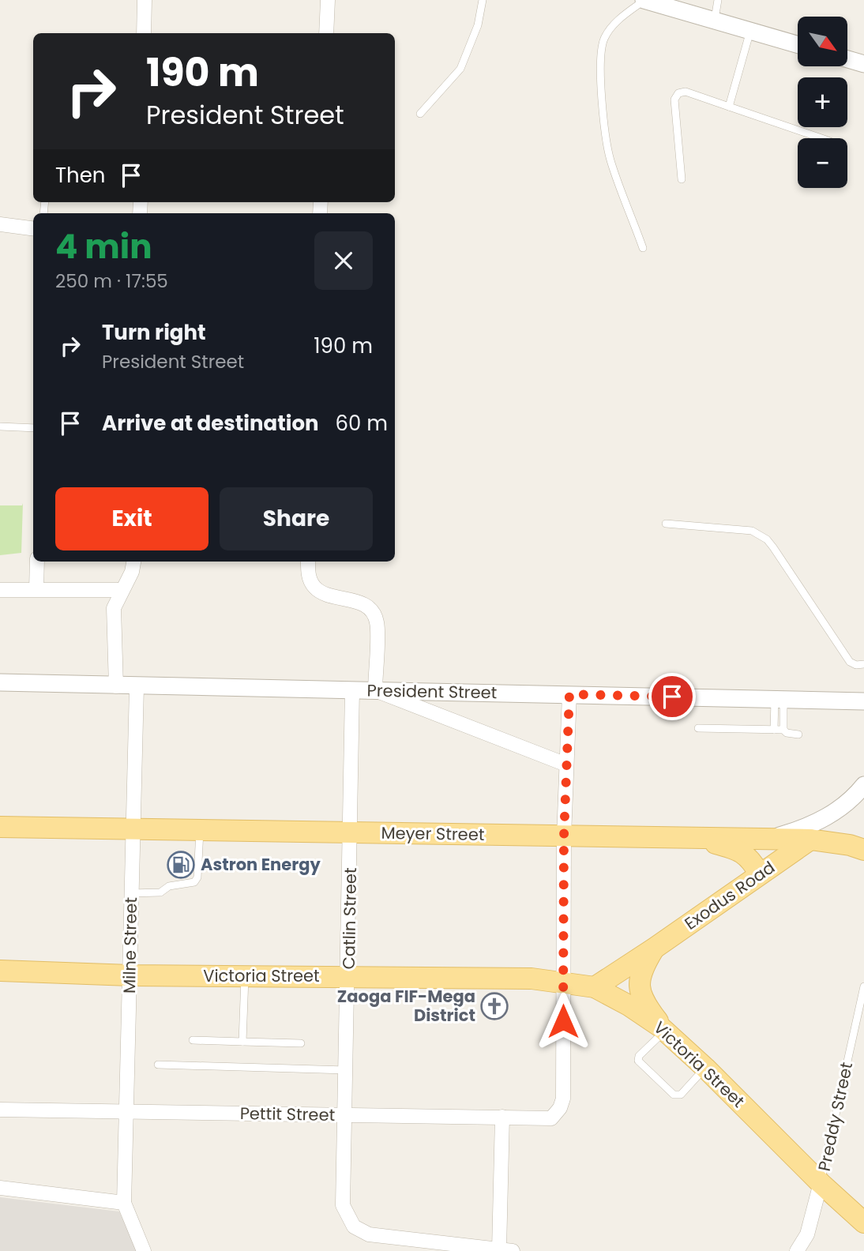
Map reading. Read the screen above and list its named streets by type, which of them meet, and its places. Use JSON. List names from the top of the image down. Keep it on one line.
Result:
{"streets":{"main road":["Meyer Street","Exodus Road","Victoria Street"],"street":["President Street","Catlin Street","Milne Street","Pettit Street"],"lane":["Preddy Street"]},"crossings":[["President Street","Catlin Street"],["President Street","Milne Street"],["Meyer Street","Exodus Road"],["Meyer Street","Catlin Street"],["Meyer Street","Milne Street"],["Exodus Road","Victoria Street"],["Catlin Street","Victoria Street"],["Catlin Street","Pettit Street"],["Milne Street","Victoria Street"],["Milne Street","Pettit Street"],["Victoria Street","Pettit Street"],["Victoria Street","Preddy Street"]],"places":{"fuel station":["Astron Energy"],"church":["Zaoga FIF-Mega District"]},"north":"bottom right","page":{"map_buttons":["+","−"],"turn":["190 m","President Street"],"then":"Then","heading":["4 min","250 m · 17:55"],"list":[{"name":"Turn right","note":"President Street","value":"190 m"},{"name":"Arrive at destination","value":"60 m"}],"buttons":["Exit","Share"]}}
